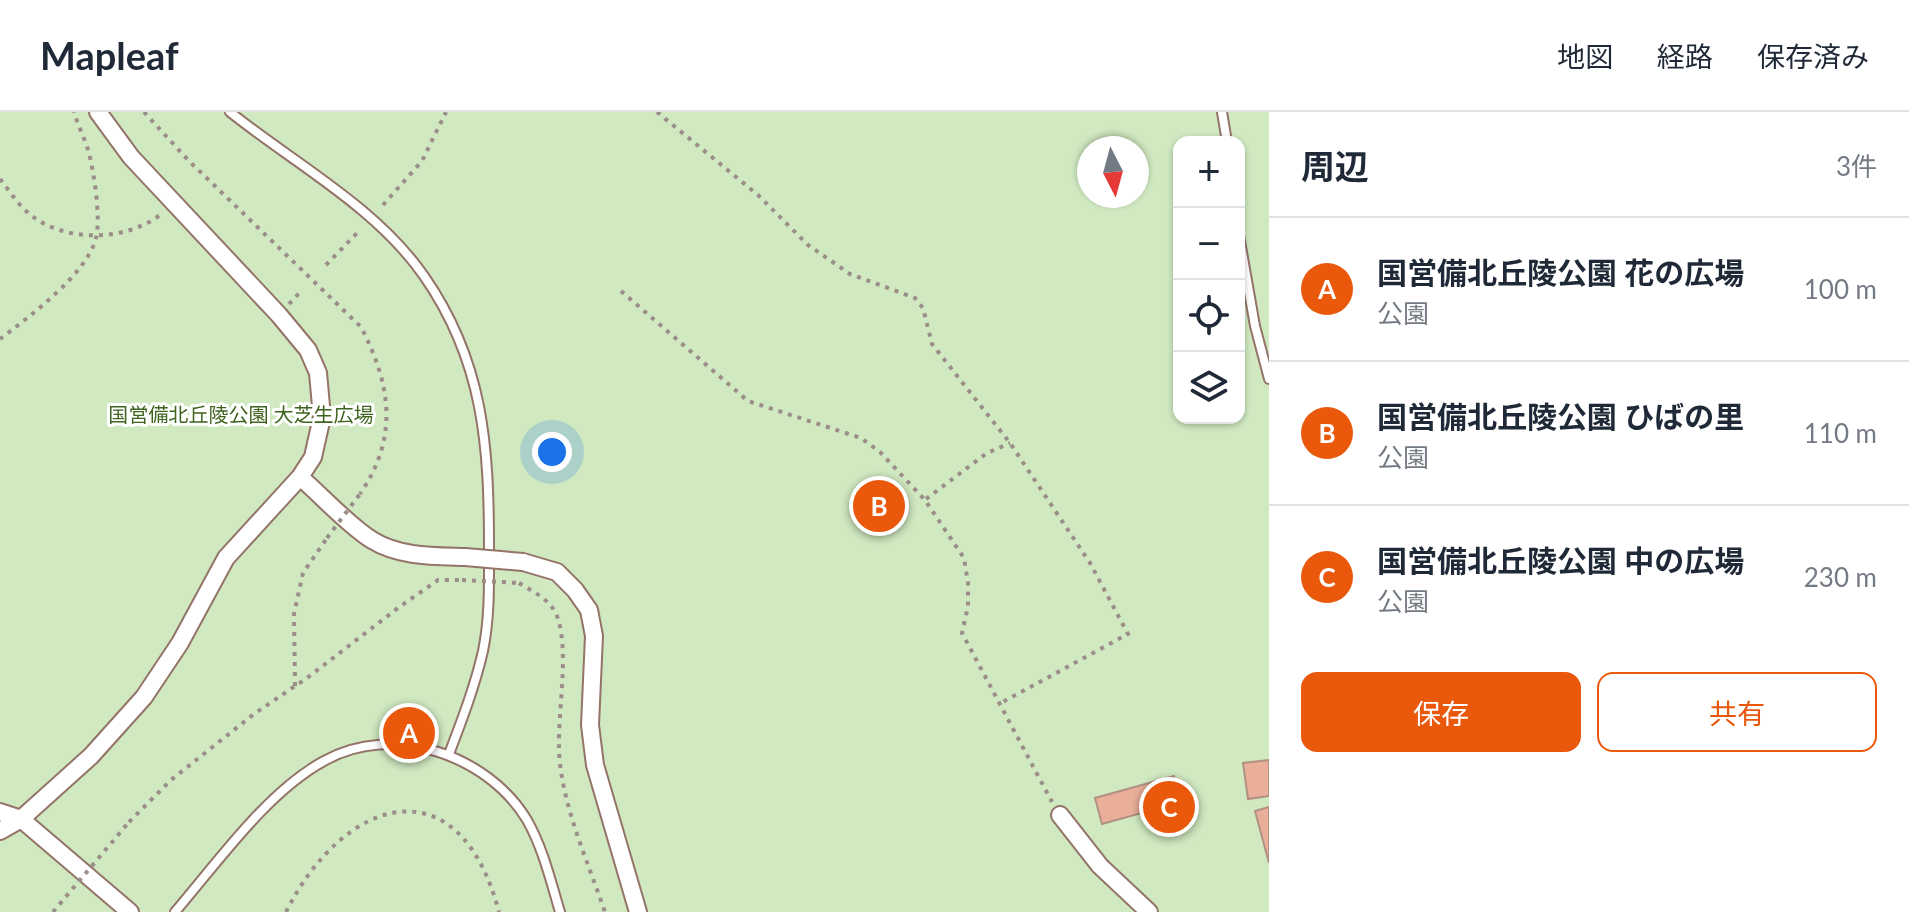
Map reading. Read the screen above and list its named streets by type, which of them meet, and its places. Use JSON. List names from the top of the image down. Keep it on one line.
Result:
{"parks":["国営備北丘陵公園 大芝生広場"],"north":"bottom","page":{"header":"Mapleaf","nav":["地図","経路","保存済み"],"heading":["周辺","3件"],"map_buttons":["+","−"],"list":[{"mark":"A","name":"国営備北丘陵公園 花の広場","note":"公園","value":"100 m"},{"mark":"B","name":"国営備北丘陵公園 ひばの里","note":"公園","value":"110 m"},{"mark":"C","name":"国営備北丘陵公園 中の広場","note":"公園","value":"230 m"}],"pins":["B","A","C"],"buttons":["保存","共有"]}}
